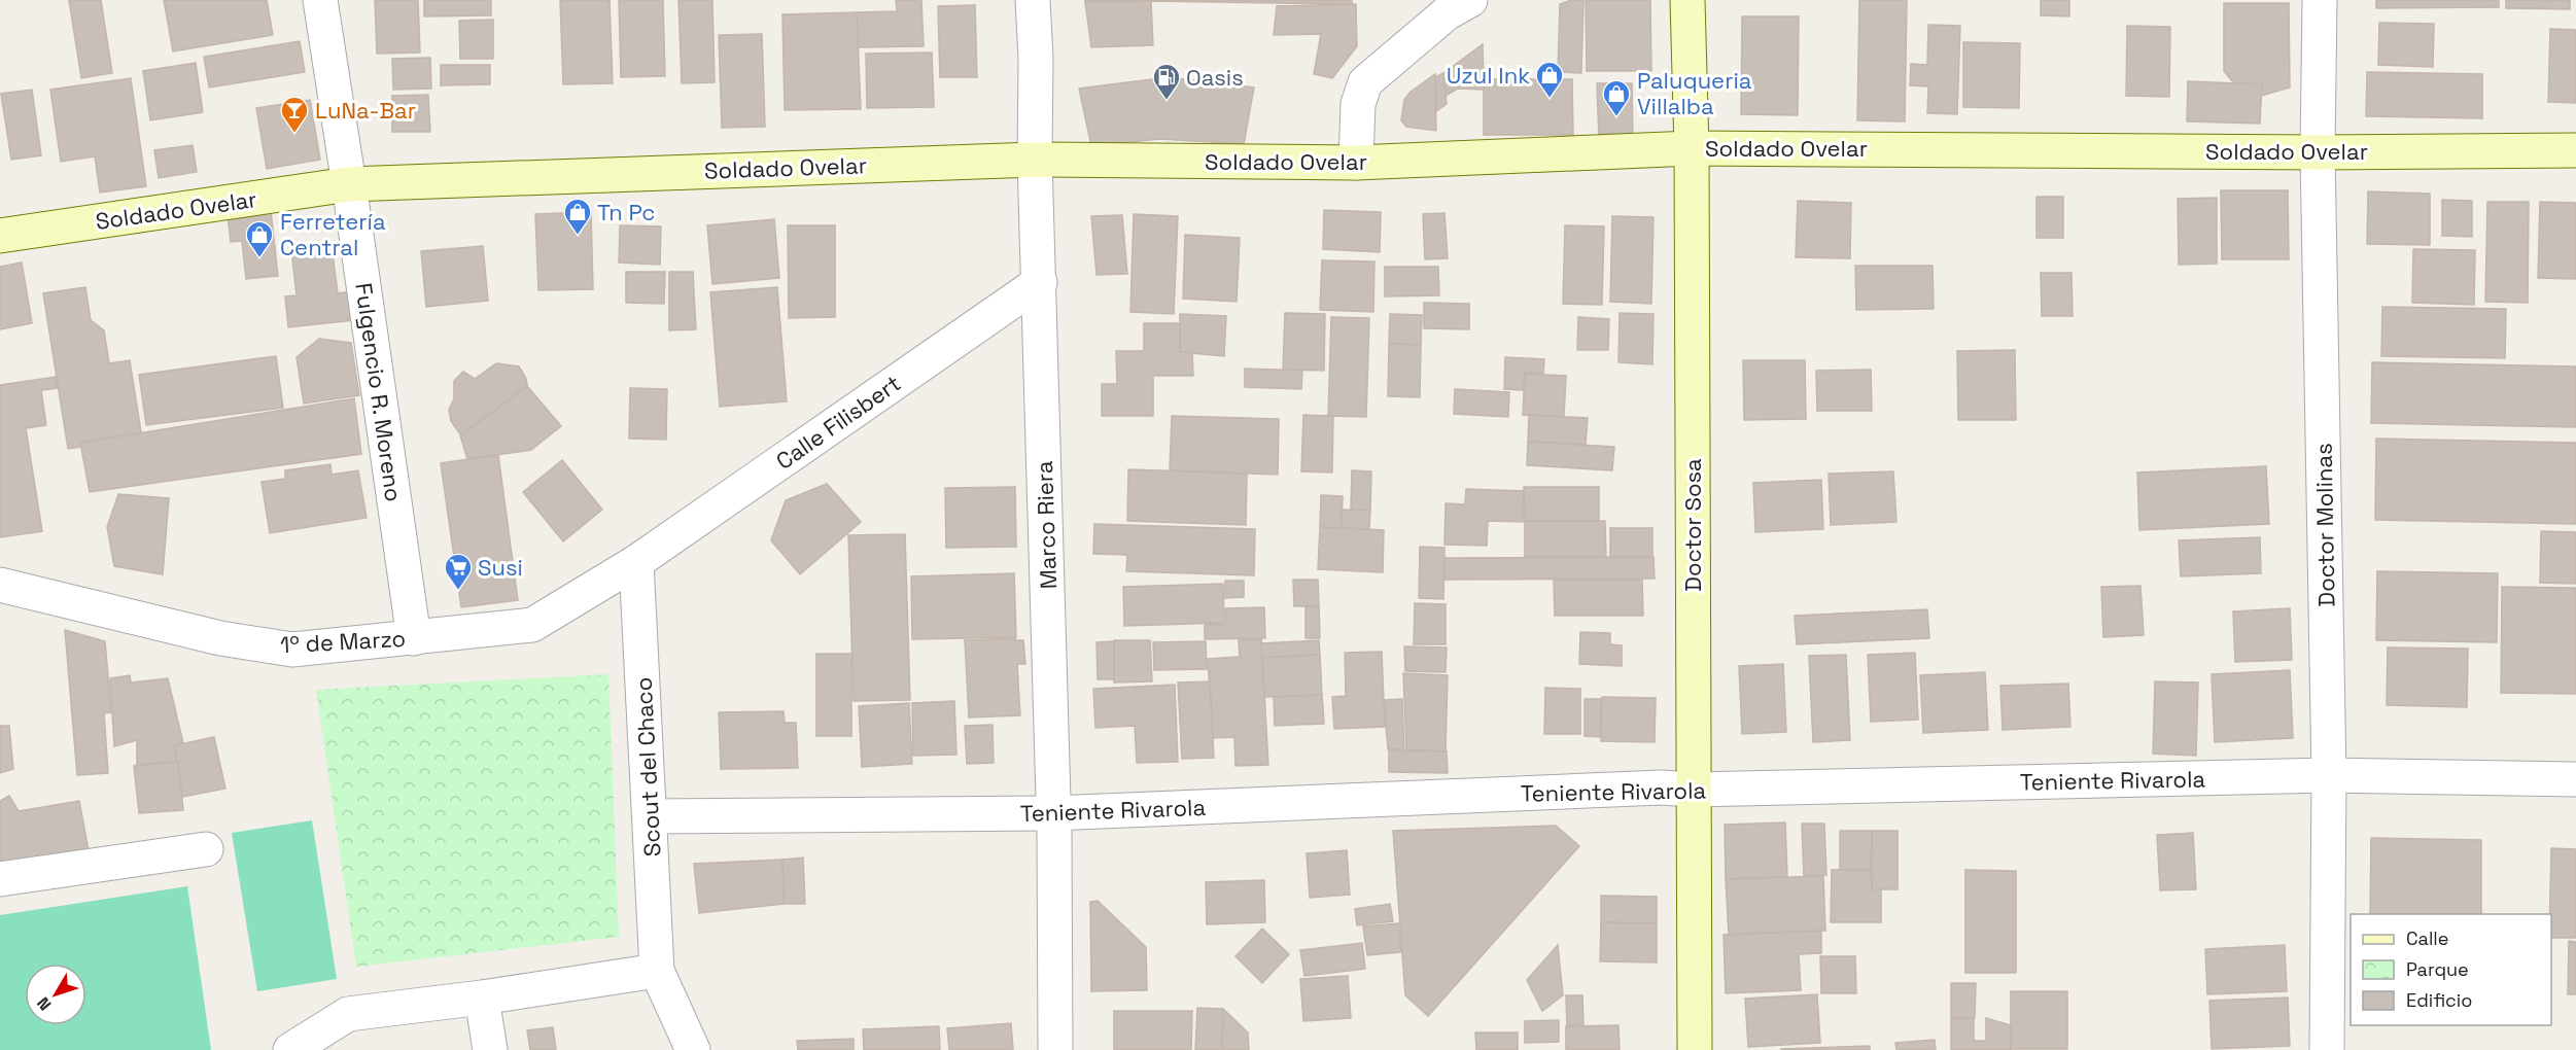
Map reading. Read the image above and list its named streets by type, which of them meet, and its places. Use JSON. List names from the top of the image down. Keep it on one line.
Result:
{"streets":{"main road":["Soldado Ovelar","Doctor Sosa"],"street":["Fulgencio R. Moreno","Calle Filisbert","Marco Riera","Doctor Molinas","1º de Marzo","Scout del Chaco","Teniente Rivarola"]},"crossings":[["Soldado Ovelar","Fulgencio R. Moreno"],["Soldado Ovelar","Marco Riera"],["Soldado Ovelar","Doctor Sosa"],["Soldado Ovelar","Doctor Molinas"],["Fulgencio R. Moreno","1º de Marzo"],["Calle Filisbert","Marco Riera"],["Calle Filisbert","1º de Marzo"],["Calle Filisbert","Scout del Chaco"],["Marco Riera","Teniente Rivarola"],["Doctor Sosa","Teniente Rivarola"],["Doctor Molinas","Teniente Rivarola"],["1º de Marzo","Scout del Chaco"],["Scout del Chaco","Teniente Rivarola"]],"places":{"shop":["Uzul Ink","Paluqueria Villalba","Tn Pc","Ferretería Central"],"fuel station":["Oasis"],"bar":["LuNa-Bar"],"supermarket":["Susi"]},"legend":["Calle","Parque","Edificio"],"north":"bottom left"}
